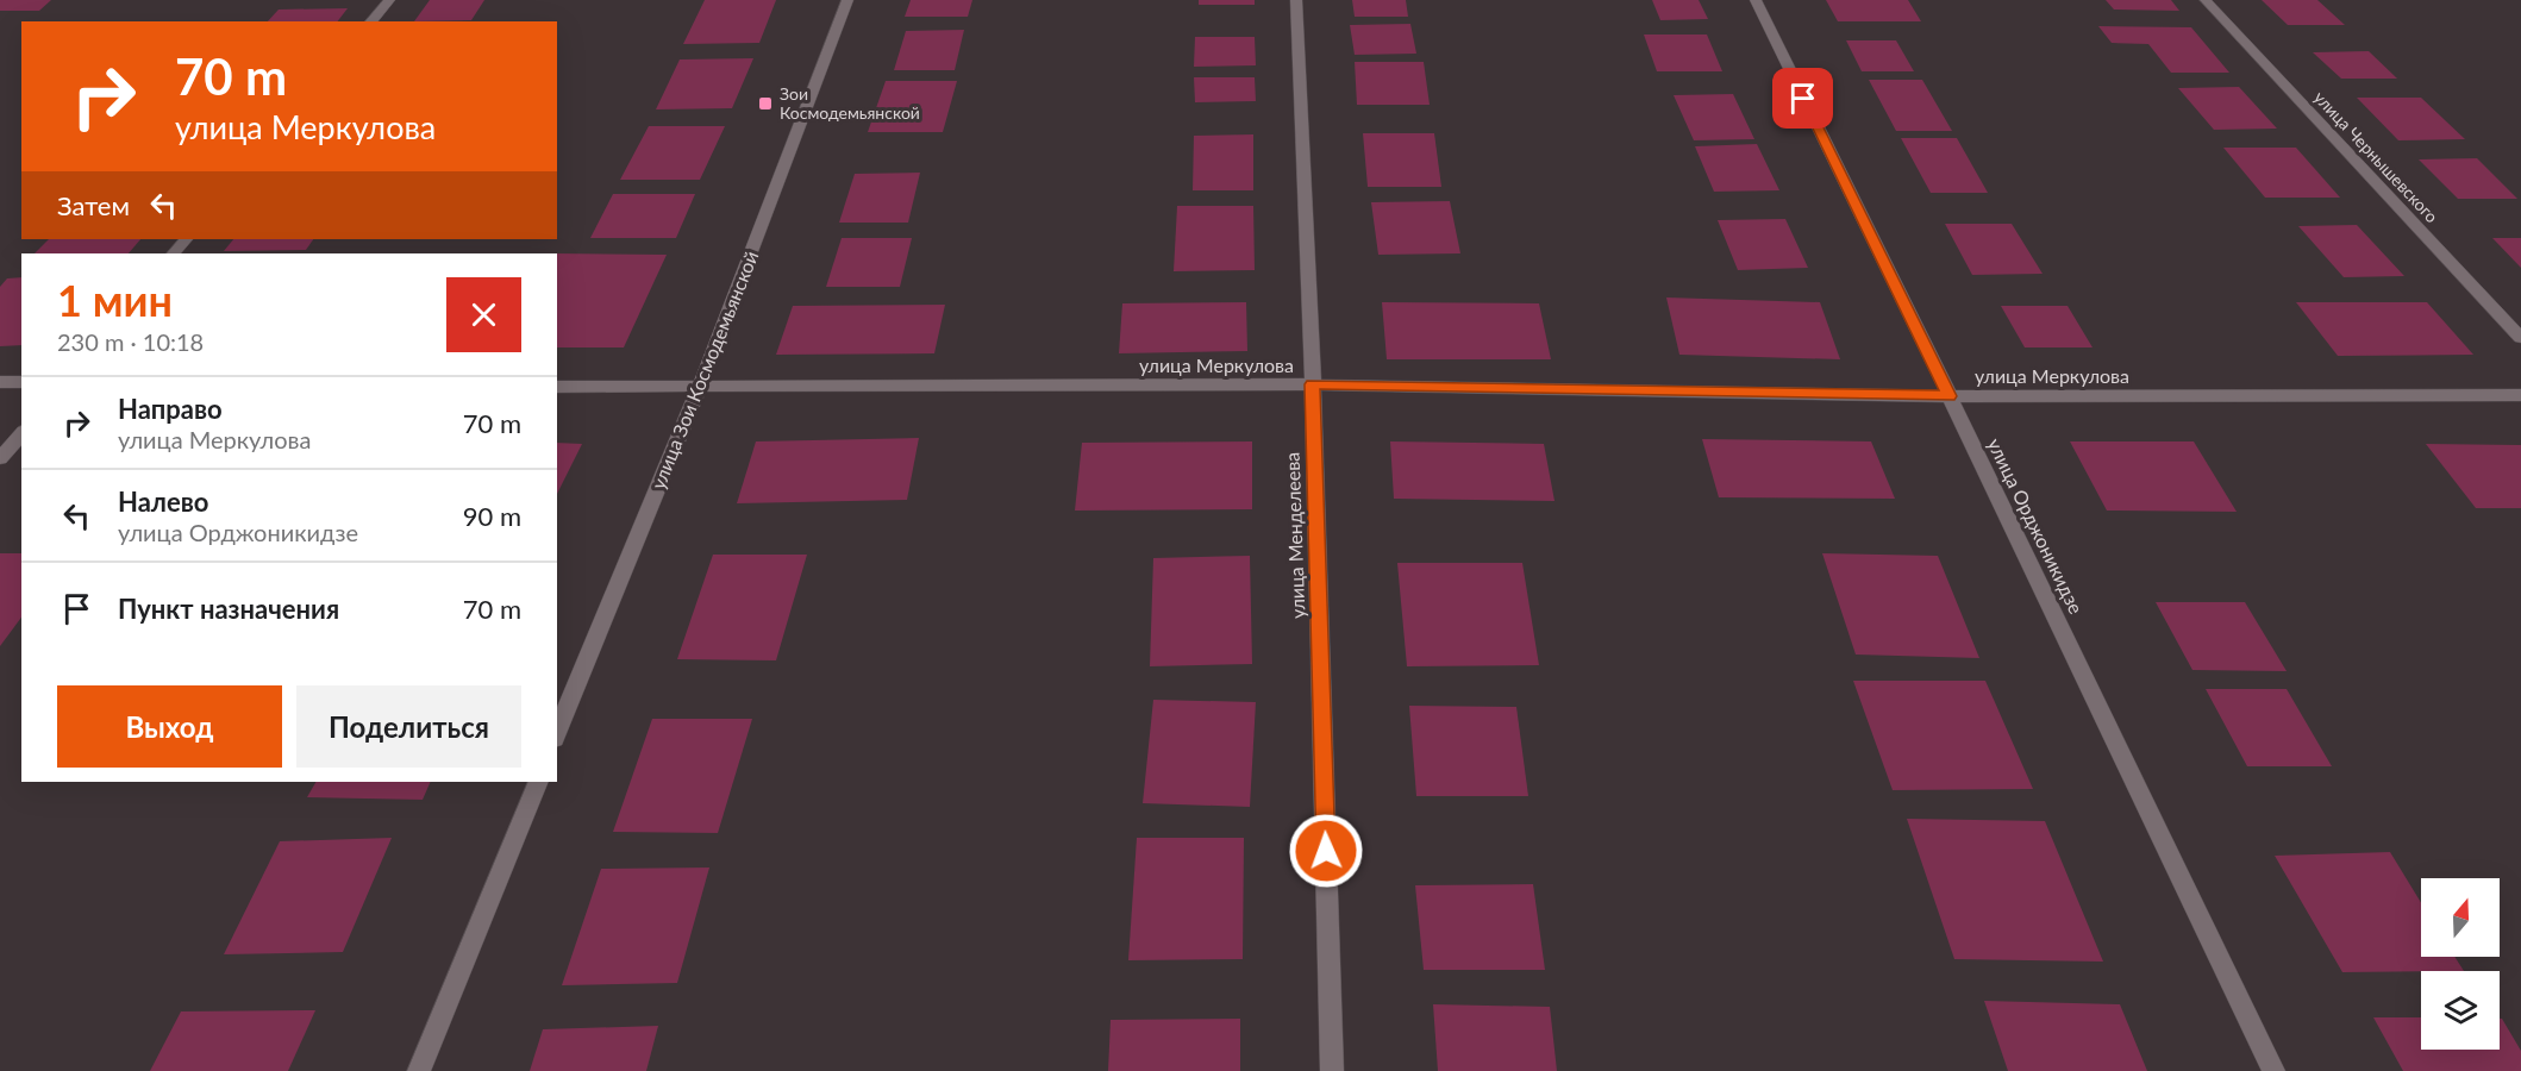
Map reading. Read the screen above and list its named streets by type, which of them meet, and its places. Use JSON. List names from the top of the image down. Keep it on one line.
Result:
{"streets":{"street":["улица Чернышевского","улица Меркулова","улица Зои Космодемьянской","улица Орджоникидзе","улица Менделеева"]},"crossings":[["улица Меркулова","улица Зои Космодемьянской"],["улица Меркулова","улица Орджоникидзе"],["улица Меркулова","улица Менделеева"]],"places":{"transit":["Зои Космодемьянской"]},"north":"top","page":{"turn":["70 m","улица Меркулова"],"then":"Затем","heading":["1 мин","230 m · 10:18"],"list":[{"name":"Направо","note":"улица Меркулова","value":"70 m"},{"name":"Налево","note":"улица Орджоникидзе","value":"90 m"},{"name":"Пункт назначения","value":"70 m"}],"buttons":["Выход","Поделиться"]}}
